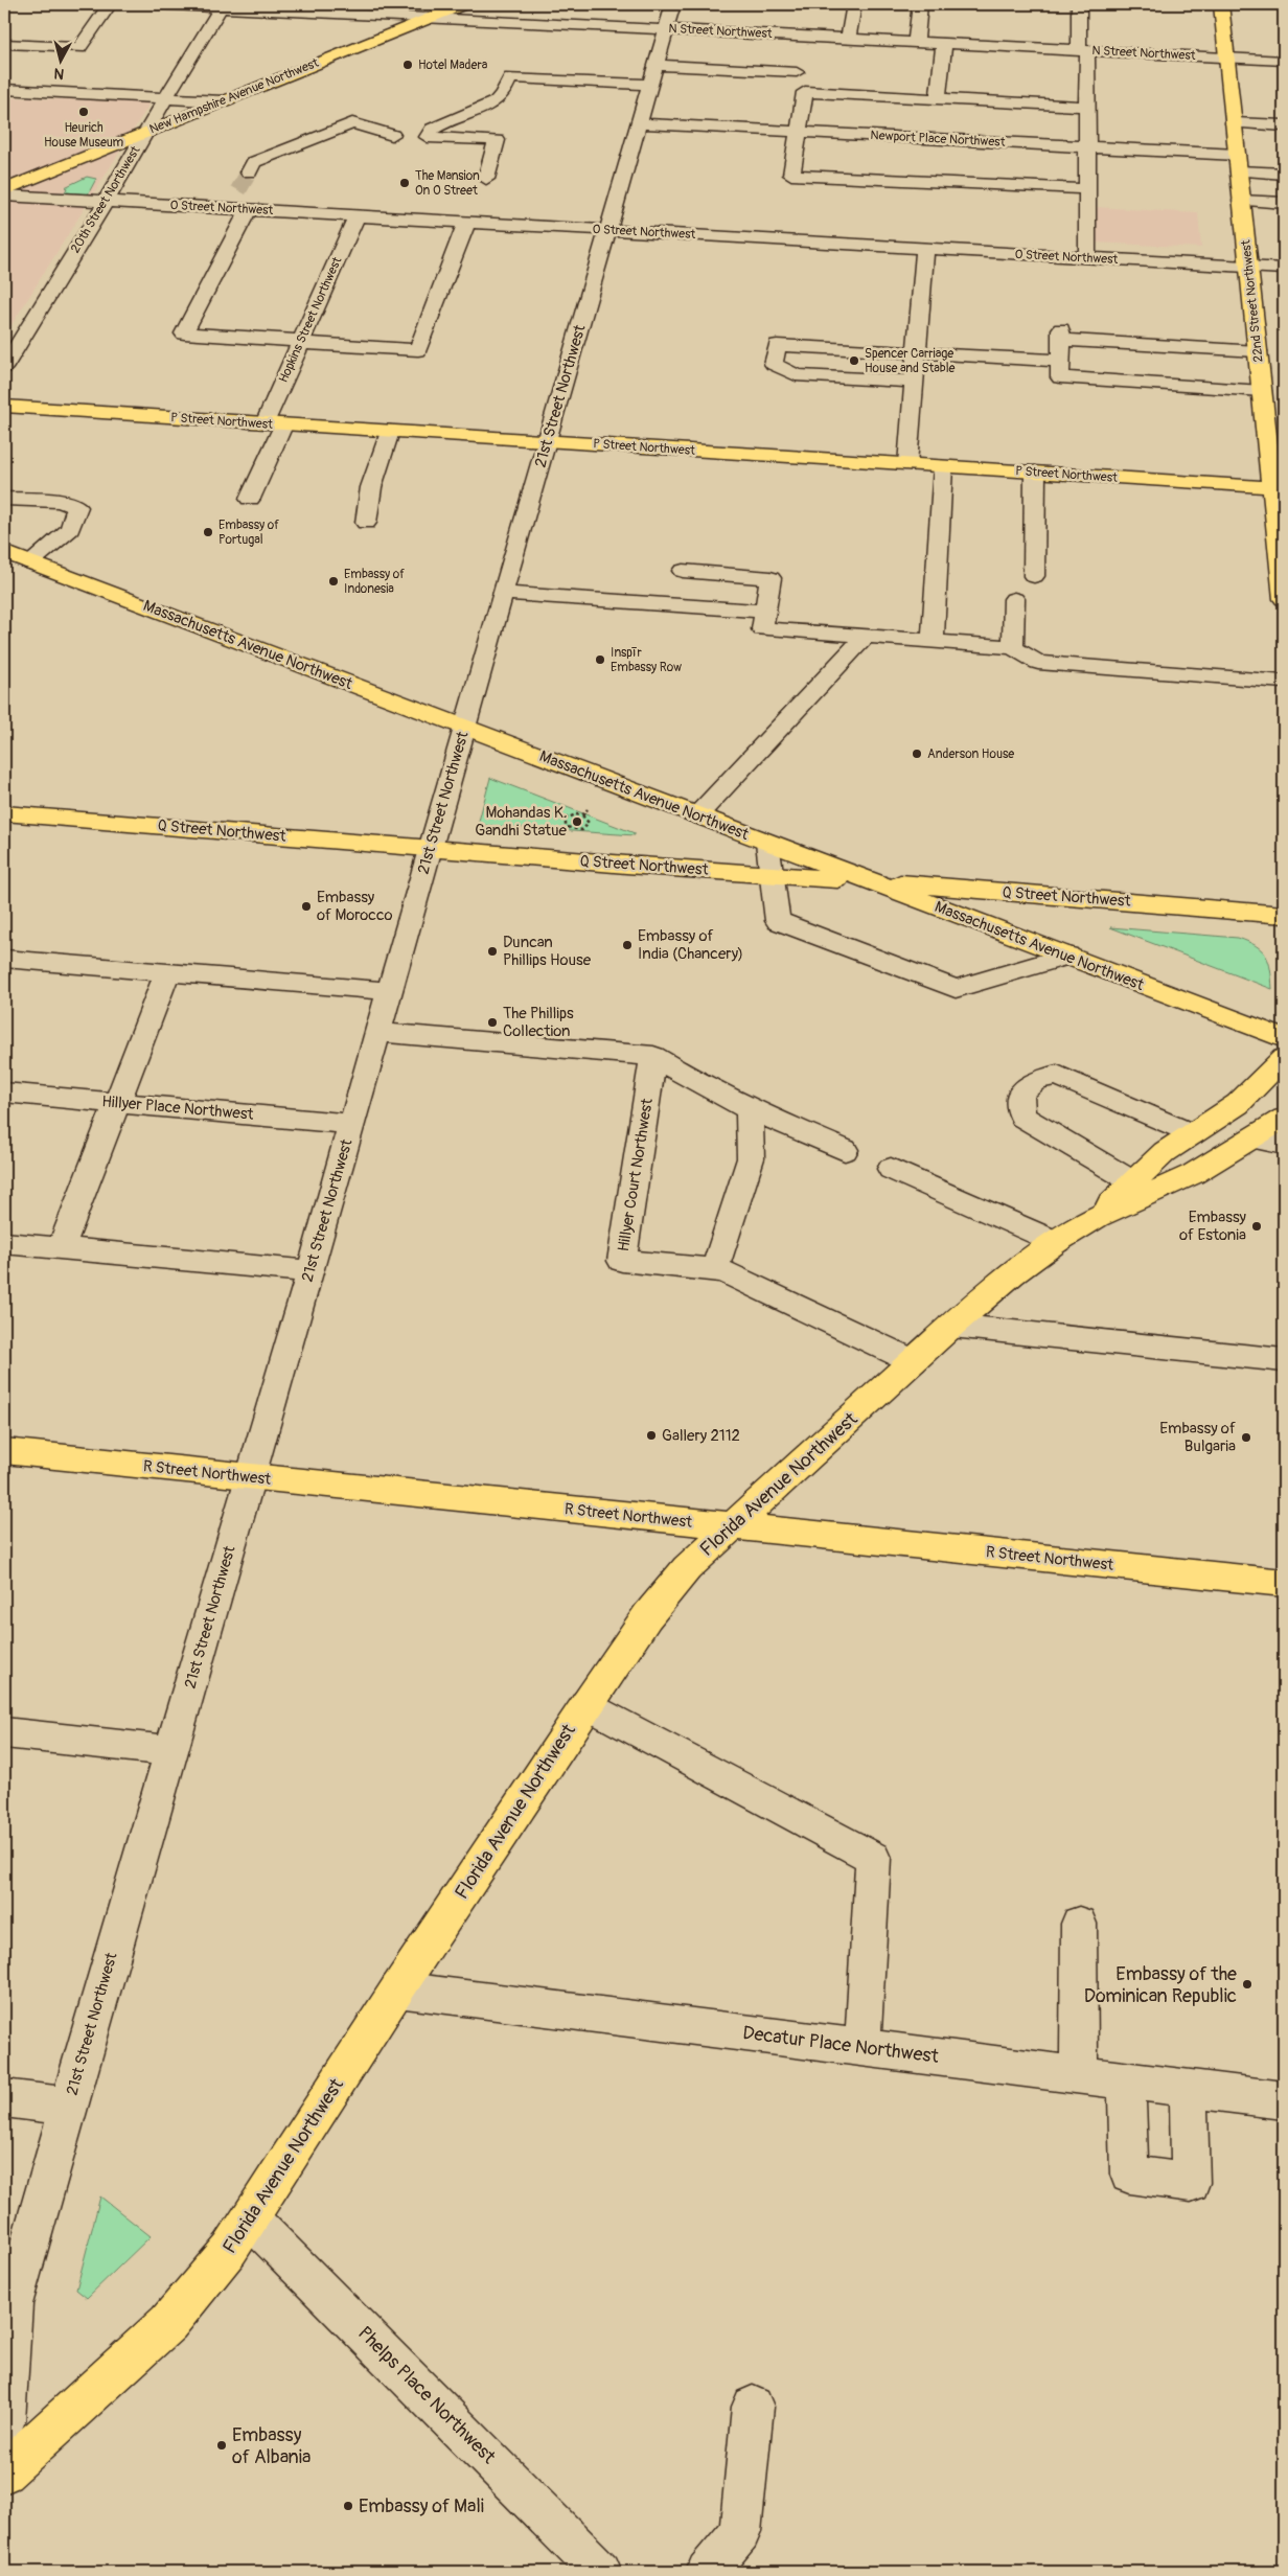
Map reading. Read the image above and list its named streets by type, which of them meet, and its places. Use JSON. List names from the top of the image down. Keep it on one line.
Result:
{"streets":{"main road":["New Hampshire Avenue Northwest","22nd Street Northwest","P Street Northwest","Massachusetts Avenue Northwest","Q Street Northwest","R Street Northwest","Florida Avenue Northwest"],"street":["N Street Northwest","Newport Place Northwest","20th Street Northwest","O Street Northwest","Hopkins Street Northwest","21st Street Northwest","Hillyer Place Northwest","Hillyer Court Northwest","Decatur Place Northwest","Phelps Place Northwest"]},"crossings":[["N Street Northwest","New Hampshire Avenue Northwest"],["N Street Northwest","20th Street Northwest"],["N Street Northwest","22nd Street Northwest"],["N Street Northwest","21st Street Northwest"],["New Hampshire Avenue Northwest","20th Street Northwest"],["Newport Place Northwest","22nd Street Northwest"],["Newport Place Northwest","21st Street Northwest"],["20th Street Northwest","O Street Northwest"],["O Street Northwest","22nd Street Northwest"],["O Street Northwest","Hopkins Street Northwest"],["O Street Northwest","21st Street Northwest"],["22nd Street Northwest","P Street Northwest"],["Hopkins Street Northwest","P Street Northwest"],["21st Street Northwest","P Street Northwest"],["21st Street Northwest","Massachusetts Avenue Northwest"],["21st Street Northwest","Q Street Northwest"],["21st Street Northwest","Hillyer Place Northwest"],["21st Street Northwest","R Street Northwest"],["Massachusetts Avenue Northwest","Q Street Northwest"],["Hillyer Court Northwest","Florida Avenue Northwest"],["R Street Northwest","Florida Avenue Northwest"],["Florida Avenue Northwest","Decatur Place Northwest"],["Florida Avenue Northwest","Phelps Place Northwest"]],"places":["Hotel Madera","Heurich House Museum","The Mansion On O Street","Spencer Carriage House and Stable","Embassy of Portugal","Embassy of Indonesia","Inspīr Embassy Row","Anderson House","Mohandas K. Gandhi Statue","Embassy of Morocco","Embassy of India (Chancery)","Duncan Phillips House","The Phillips Collection","Embassy of Estonia","Gallery 2112","Embassy of Bulgaria","Embassy of the Dominican Republic","Embassy of Albania","Embassy of Mali"],"north":"bottom"}
